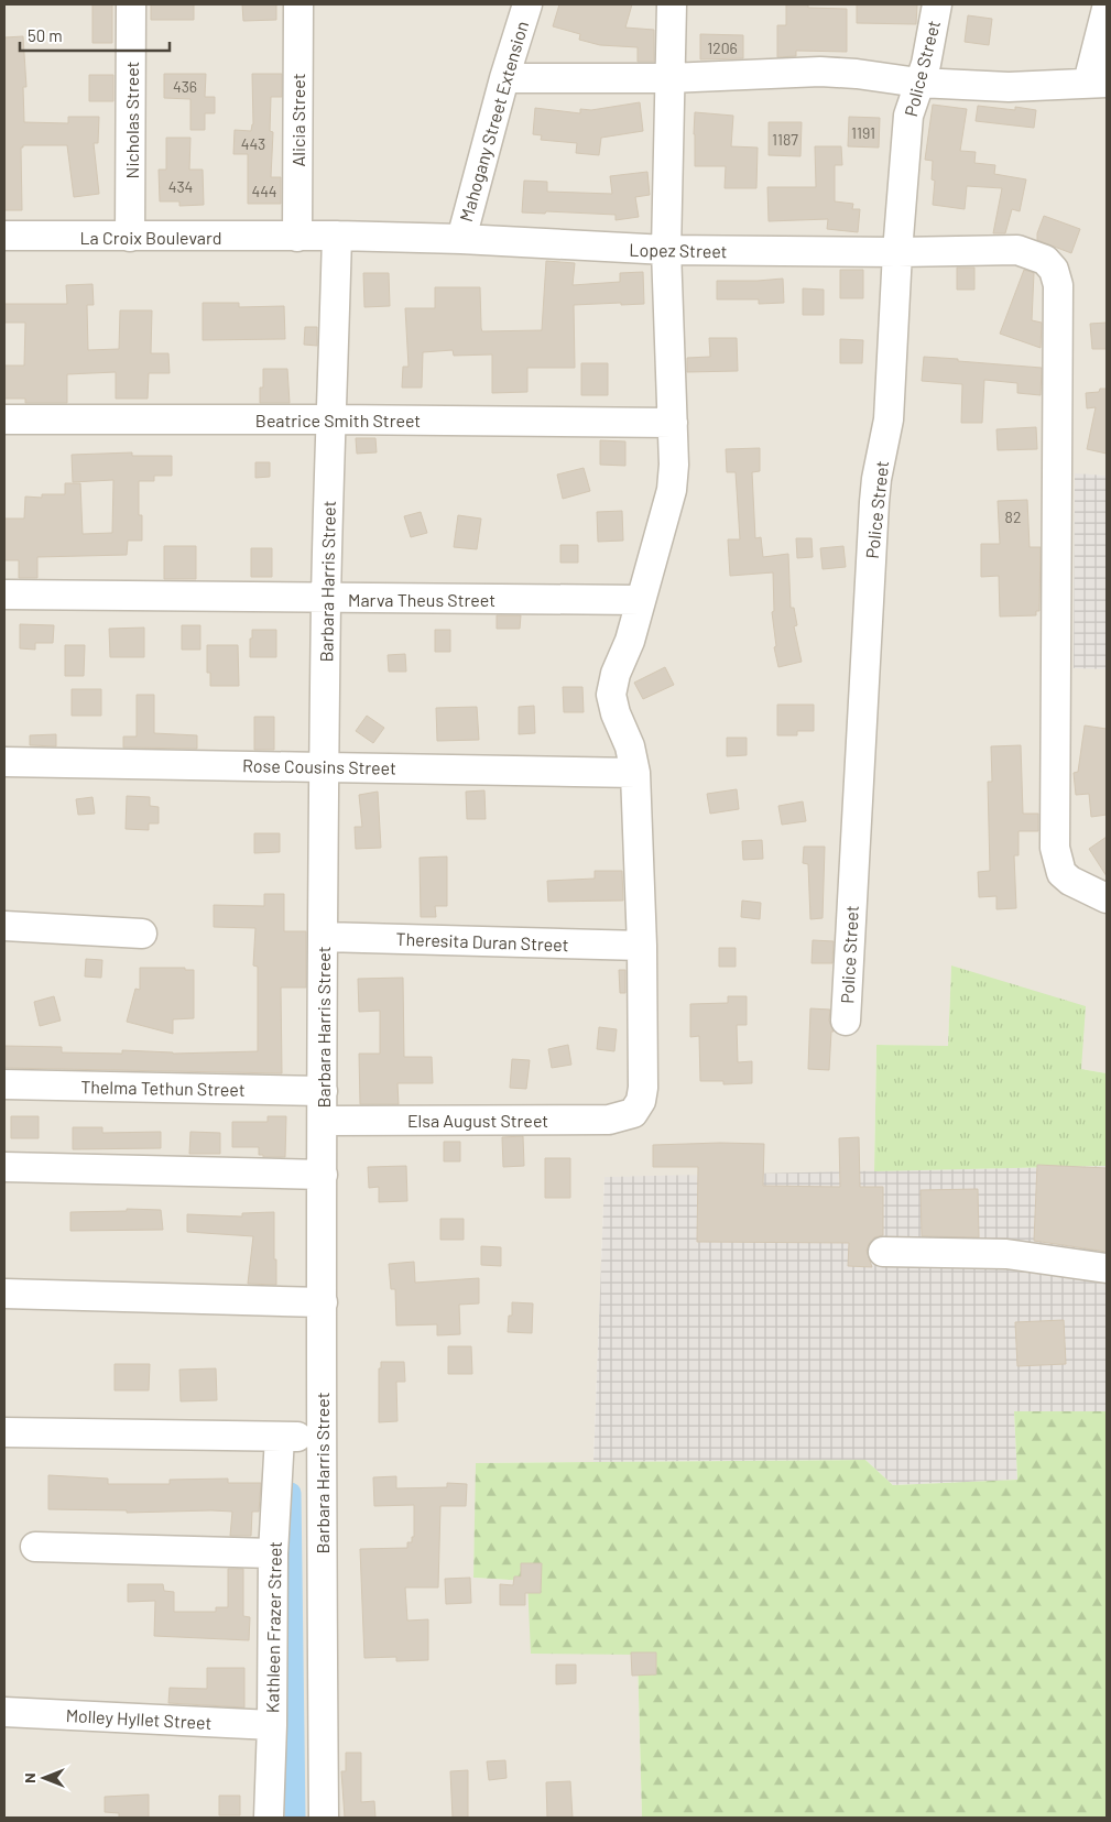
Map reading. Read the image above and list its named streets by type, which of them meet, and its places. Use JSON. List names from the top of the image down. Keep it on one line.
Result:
{"streets":{"street":["Police Street","Nicholas Street","Alicia Street","Mahogany Street Extension","La Croix Boulevard","Lopez Street","Beatrice Smith Street","Barbara Harris Street","Marva Theus Street","Rose Cousins Street","Theresita Duran Street","Thelma Tethun Street","Elsa August Street","Kathleen Frazer Street","Molley Hyllet Street"]},"crossings":[["Police Street","Lopez Street"],["Nicholas Street","La Croix Boulevard"],["Alicia Street","La Croix Boulevard"],["Alicia Street","Lopez Street"],["Mahogany Street Extension","Lopez Street"],["La Croix Boulevard","Lopez Street"],["Lopez Street","Barbara Harris Street"],["Beatrice Smith Street","Barbara Harris Street"],["Barbara Harris Street","Marva Theus Street"],["Barbara Harris Street","Rose Cousins Street"],["Barbara Harris Street","Theresita Duran Street"],["Barbara Harris Street","Thelma Tethun Street"],["Barbara Harris Street","Elsa August Street"],["Theresita Duran Street","Elsa August Street"],["Kathleen Frazer Street","Molley Hyllet Street"]],"house_numbers":["1206","436","1191","1187","443","434","444","82"],"scale_bar":"50 m","north":"left"}
